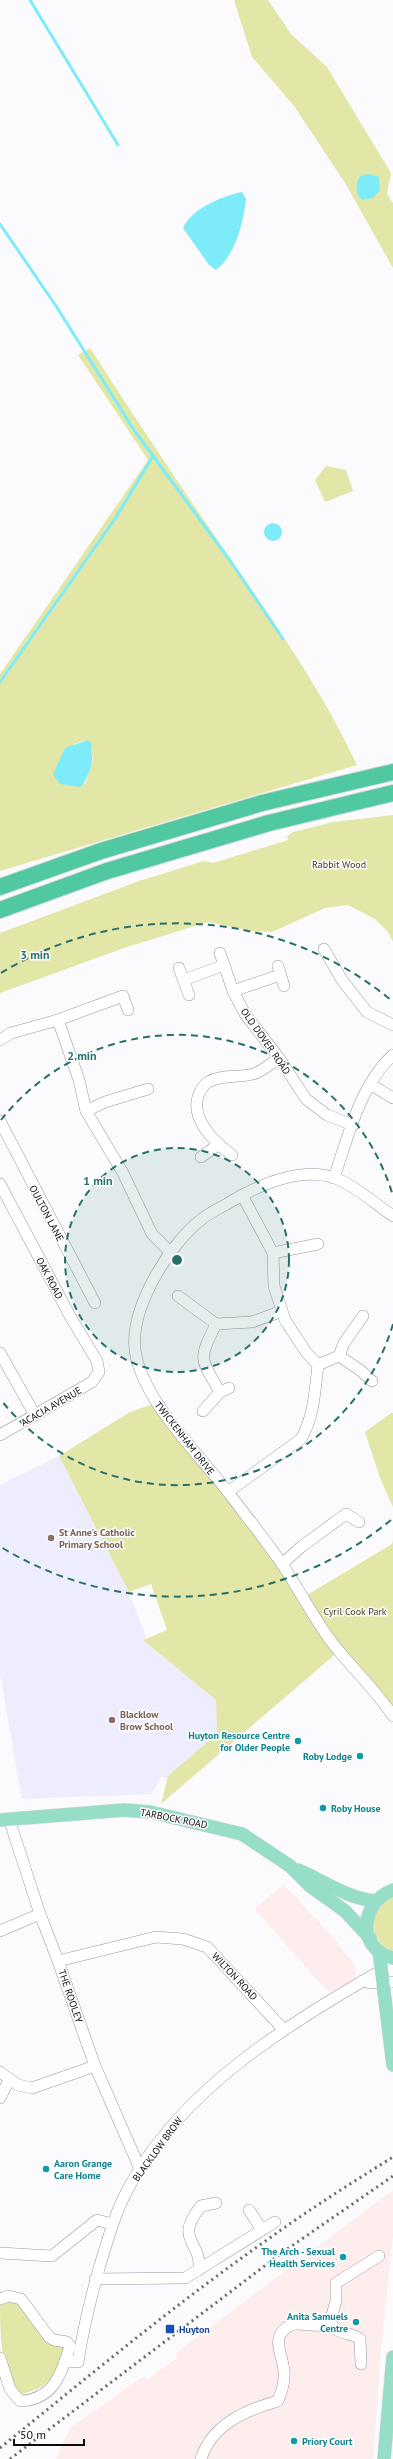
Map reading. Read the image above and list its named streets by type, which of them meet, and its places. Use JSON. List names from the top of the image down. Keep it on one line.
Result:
{"streets":{"main road":["TARBOCK ROAD"],"street":["OLD DOVER ROAD","OULTON LANE","OAK ROAD","ACACIA AVENUE","TWICKENHAM DRIVE","WILTON ROAD","THE ROOLEY","BLACKLOW BROW"]},"crossings":[["OAK ROAD","ACACIA AVENUE"],["TARBOCK ROAD","THE ROOLEY"],["WILTON ROAD","THE ROOLEY"],["WILTON ROAD","BLACKLOW BROW"],["THE ROOLEY","BLACKLOW BROW"]],"parks":["Rabbit Wood","Cyril Cook Park"],"places":{"other":["St Anne's Catholic Primary School","Blacklow Brow School","Huyton Resource Centre for Older People","Roby Lodge","Roby House","Aaron Grange Care Home","The Arch - Sexual Health Services","Anita Samuels Centre","Priory Court"],"transit":["Huyton"]},"scale_bar":"50 m","rings":["3 min","2 min","1 min"]}
